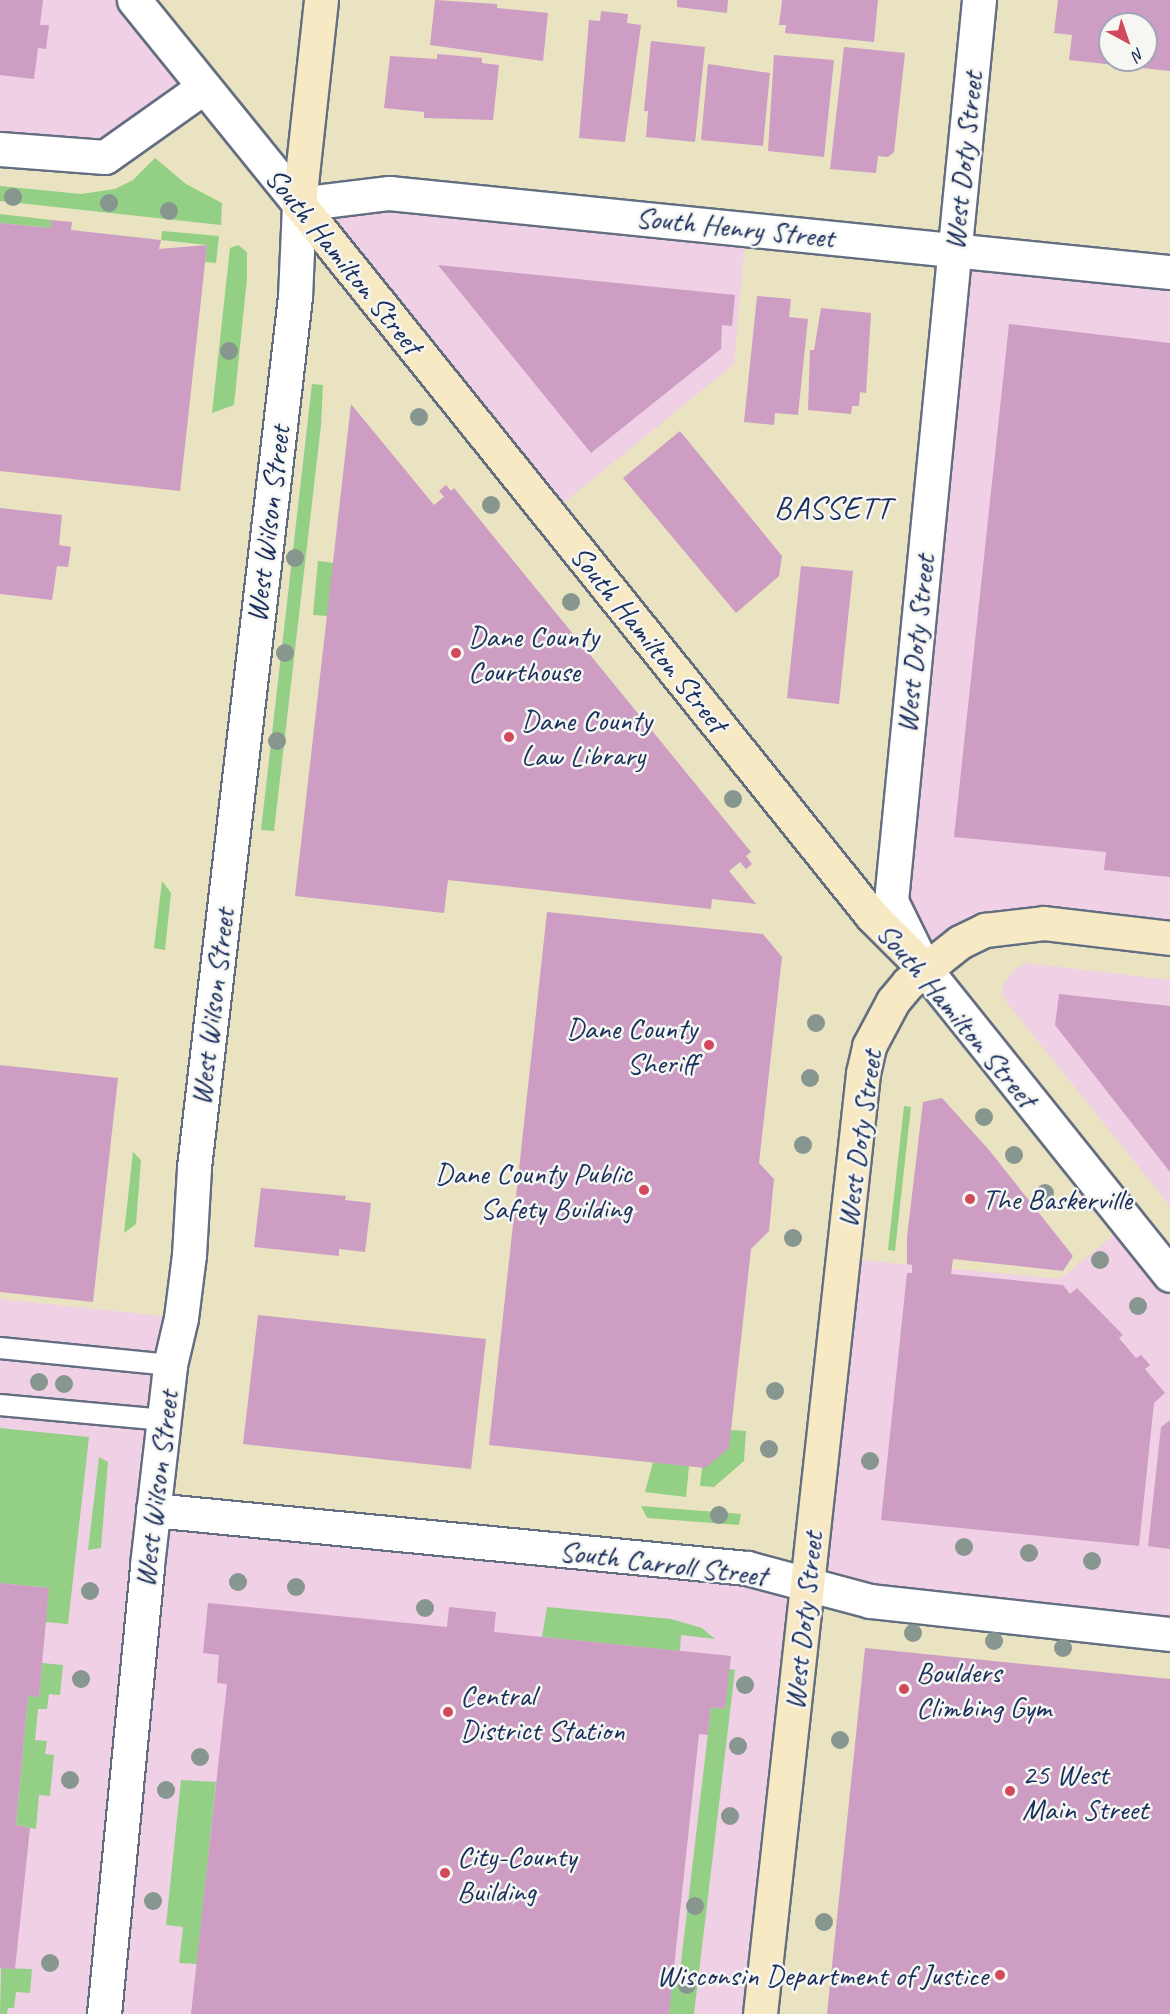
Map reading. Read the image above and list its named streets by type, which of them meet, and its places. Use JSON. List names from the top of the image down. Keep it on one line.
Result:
{"streets":{"street":["West Doty Street","South Henry Street","South Hamilton Street","West Wilson Street","South Carroll Street"]},"crossings":[["West Doty Street","South Henry Street"],["West Doty Street","South Hamilton Street"],["West Doty Street","South Carroll Street"],["South Henry Street","South Hamilton Street"],["South Henry Street","West Wilson Street"],["South Hamilton Street","West Wilson Street"],["West Wilson Street","South Carroll Street"]],"districts":["BASSETT"],"places":["Dane County Courthouse","Dane County Law Library","Dane County Sheriff","Dane County Public Safety Building","The Baskerville","Boulders Climbing Gym","Central District Station","25 West Main Street","City-County Building","Wisconsin Department of Justice"],"north":"bottom right"}
